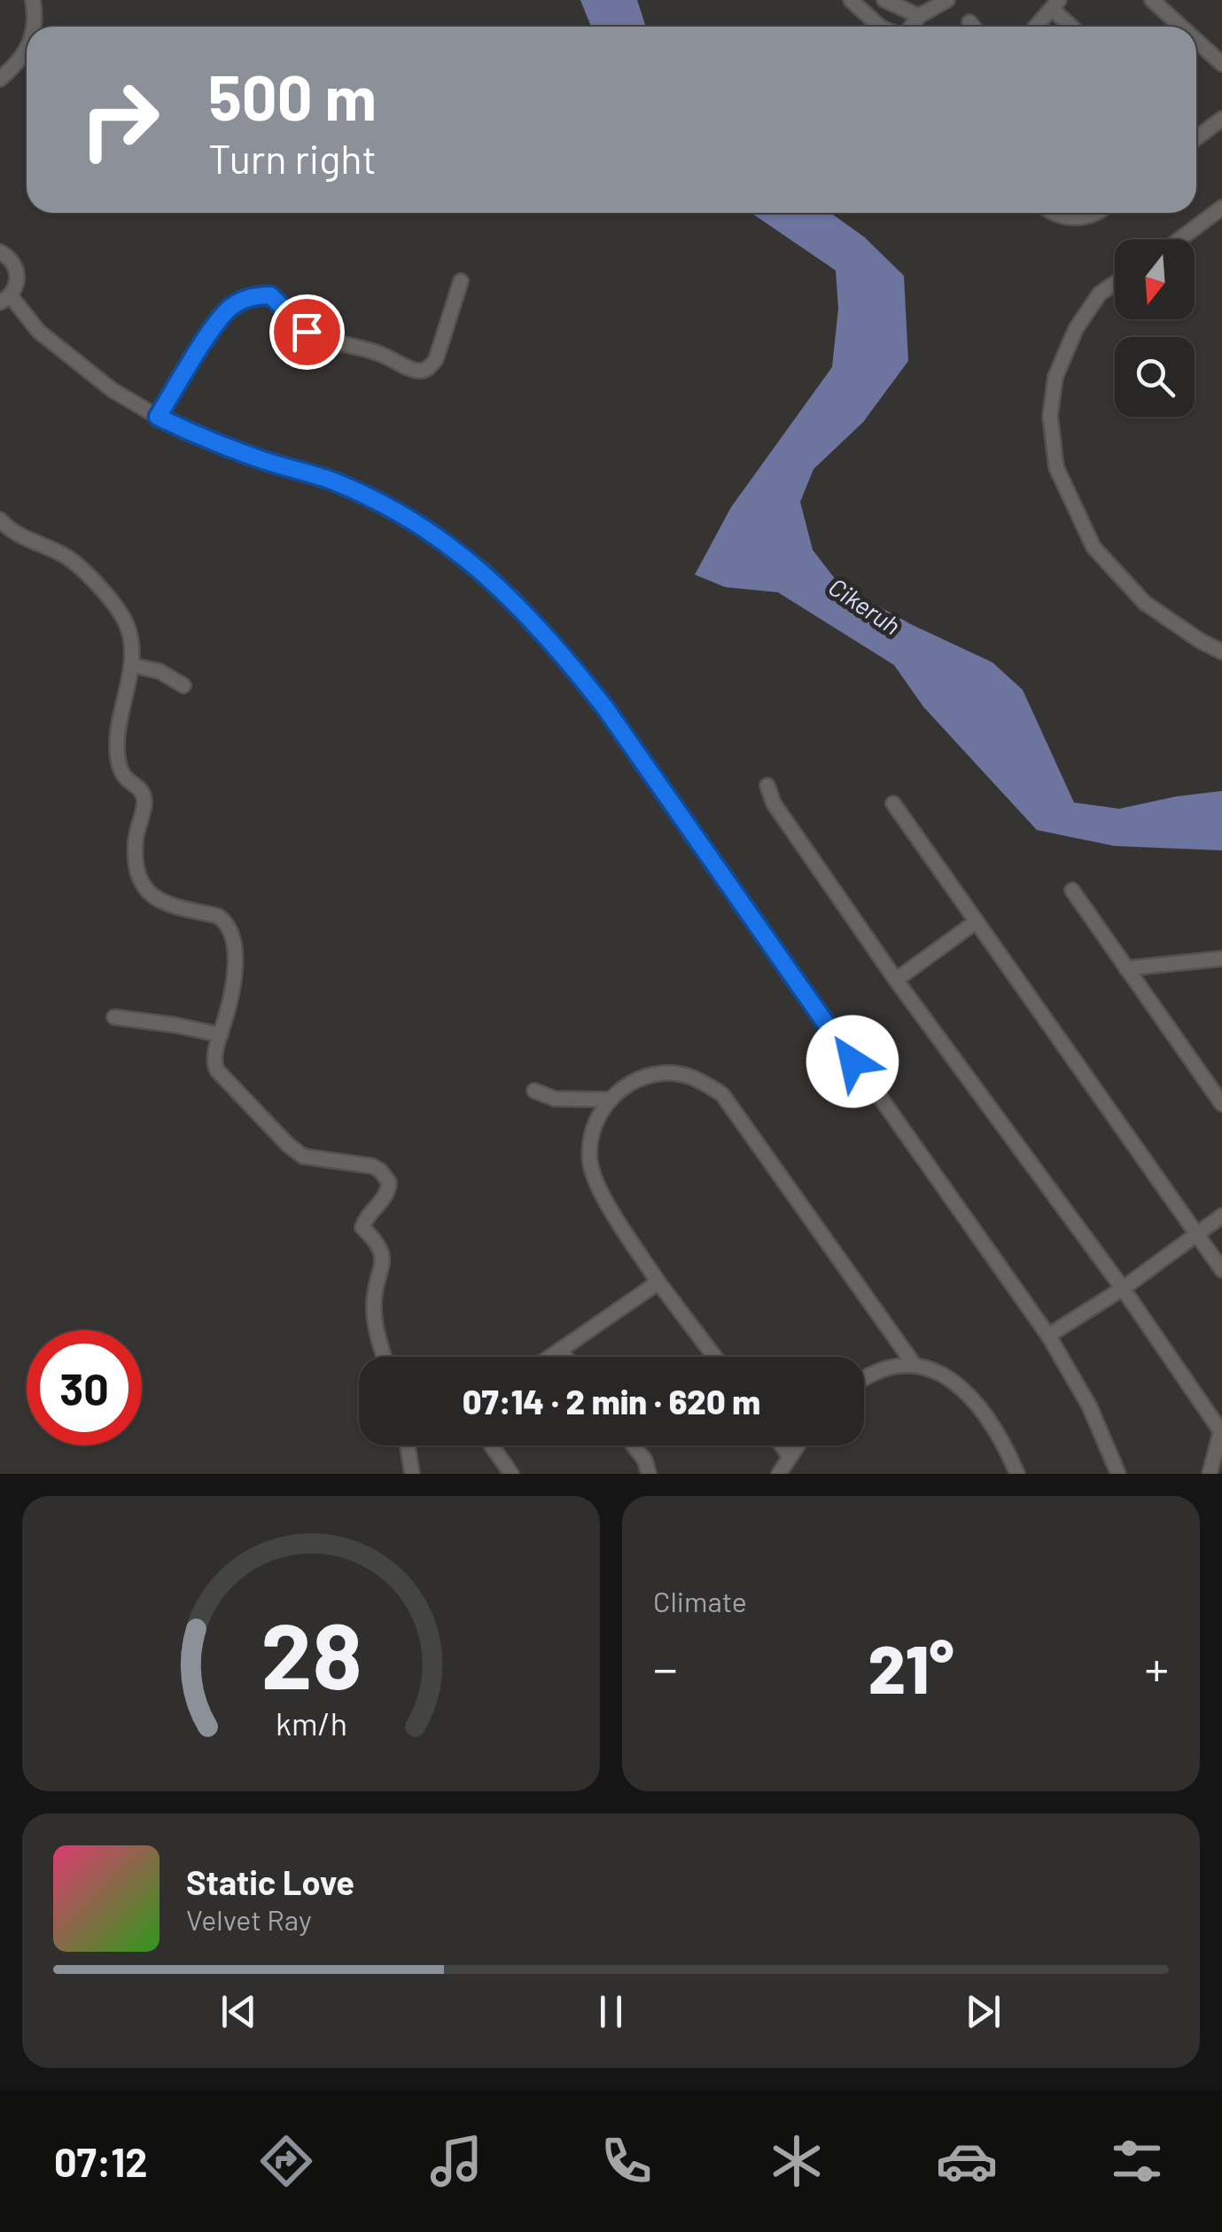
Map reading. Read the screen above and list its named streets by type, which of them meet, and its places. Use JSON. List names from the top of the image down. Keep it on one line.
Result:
{"water":["Cikeruh"],"north":"bottom","page":{"turn":["500 m","Turn right"],"limit":"30","trip":"07:14 · 2 min · 620 m","tile":"Climate","heat":["−","21°","+"],"song":["Static Love","Velvet Ray"],"tabs":"07:12","gauge":["28","km/h"]}}
